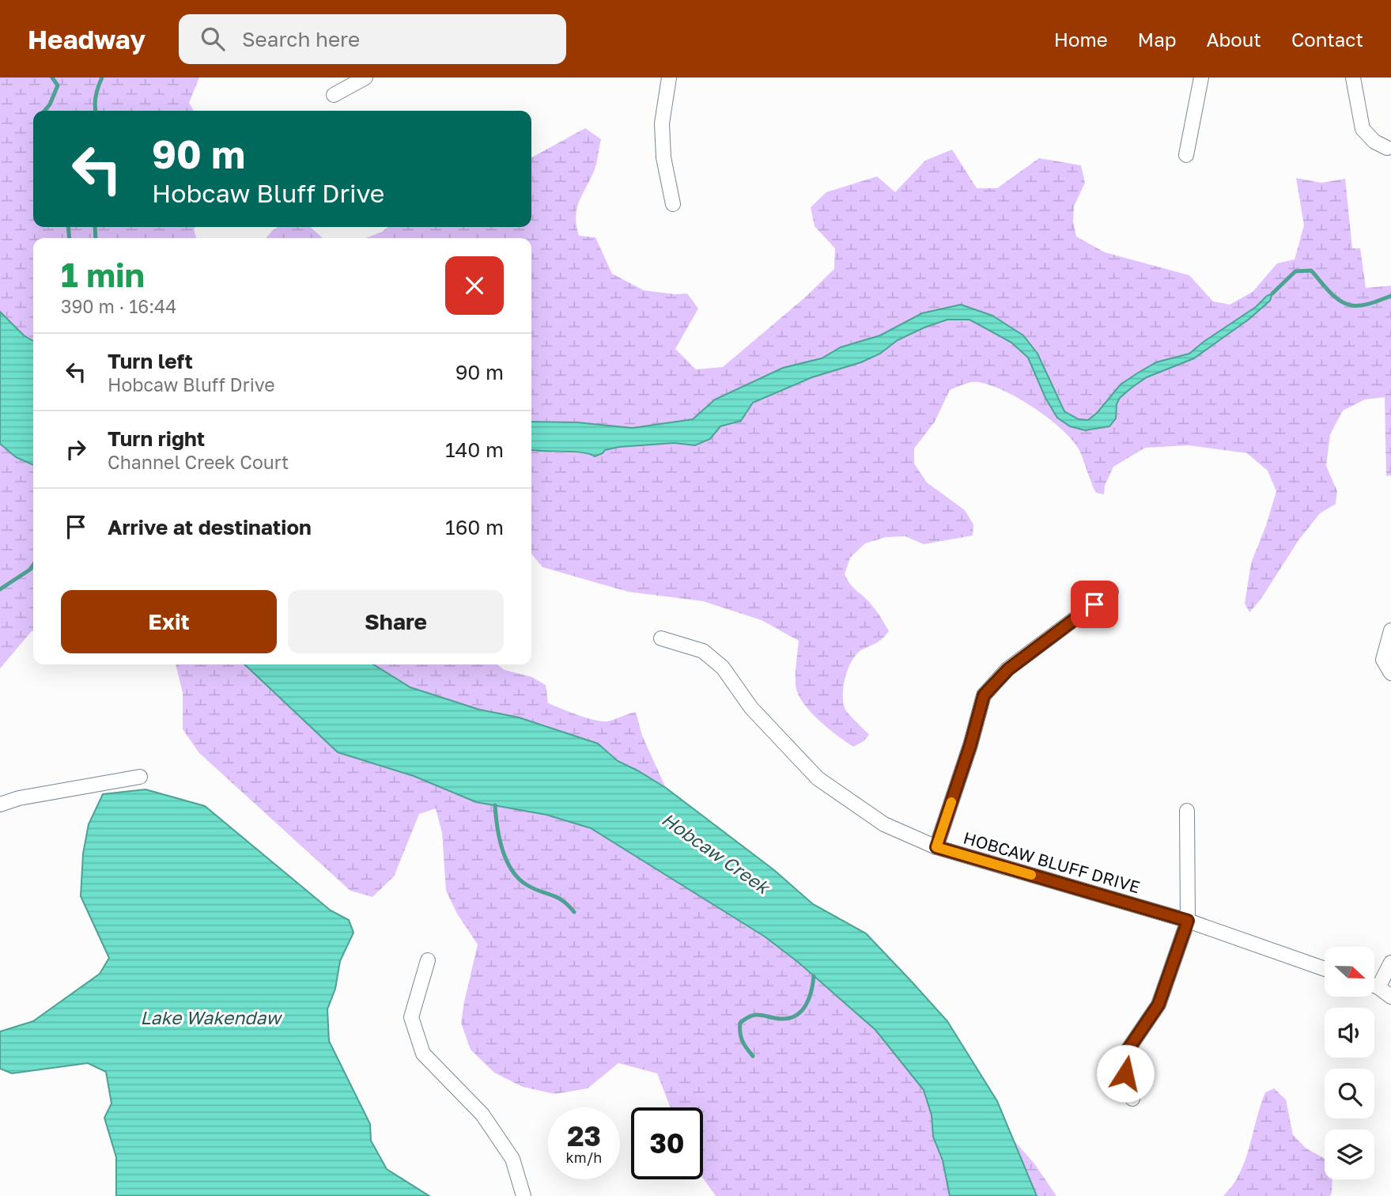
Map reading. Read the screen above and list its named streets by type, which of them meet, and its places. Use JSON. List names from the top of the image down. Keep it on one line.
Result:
{"streets":{"street":["HOBCAW BLUFF DRIVE"]},"water":["Hobcaw Creek","Lake Wakendaw"],"north":"right","page":{"header":"Headway","search":"Search here","nav":["Home","Map","About","Contact"],"turn":["90 m","Hobcaw Bluff Drive"],"heading":["1 min","390 m · 16:44"],"list":[{"name":"Turn left","note":"Hobcaw Bluff Drive","value":"90 m"},{"name":"Turn right","note":"Channel Creek Court","value":"140 m"},{"name":"Arrive at destination","value":"160 m"}],"buttons":["Exit","Share"],"speed":"23 km/h","limit":"30"}}
